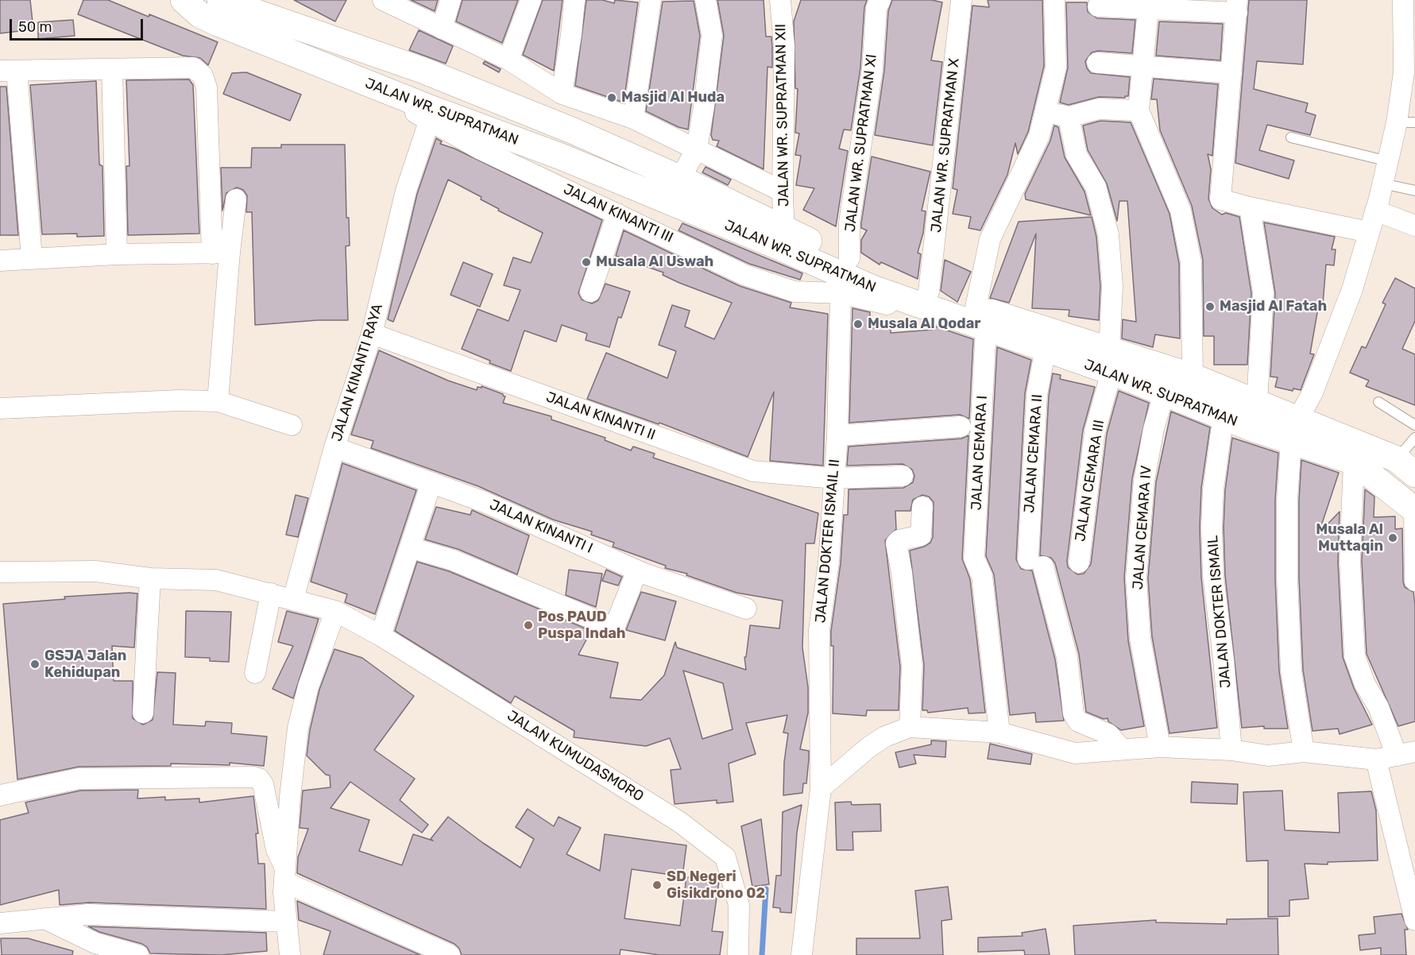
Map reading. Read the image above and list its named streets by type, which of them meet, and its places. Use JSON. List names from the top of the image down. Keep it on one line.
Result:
{"streets":{"main road":["JALAN WR. SUPRATMAN"],"street":["JALAN WR. SUPRATMAN XII","JALAN WR. SUPRATMAN XI","JALAN WR. SUPRATMAN X","JALAN KINANTI III","JALAN KINANTI RAYA","JALAN KINANTI II","JALAN CEMARA I","JALAN CEMARA II","JALAN CEMARA III","JALAN KINANTI I","JALAN CEMARA IV","JALAN DOKTER ISMAIL II","JALAN DOKTER ISMAIL","JALAN KUMUDASMORO"]},"crossings":[["JALAN WR. SUPRATMAN","JALAN WR. SUPRATMAN XII"],["JALAN WR. SUPRATMAN","JALAN WR. SUPRATMAN XI"],["JALAN WR. SUPRATMAN","JALAN WR. SUPRATMAN X"],["JALAN WR. SUPRATMAN","JALAN KINANTI III"],["JALAN WR. SUPRATMAN","JALAN CEMARA I"],["JALAN WR. SUPRATMAN","JALAN CEMARA II"],["JALAN WR. SUPRATMAN","JALAN CEMARA III"],["JALAN WR. SUPRATMAN","JALAN CEMARA IV"],["JALAN WR. SUPRATMAN","JALAN DOKTER ISMAIL"],["JALAN WR. SUPRATMAN X","JALAN KINANTI III"],["JALAN KINANTI III","JALAN KINANTI RAYA"],["JALAN KINANTI III","JALAN DOKTER ISMAIL II"],["JALAN KINANTI RAYA","JALAN KINANTI II"],["JALAN KINANTI RAYA","JALAN KINANTI I"],["JALAN KINANTI RAYA","JALAN KUMUDASMORO"],["JALAN KINANTI II","JALAN DOKTER ISMAIL II"]],"places":["Masjid Al Huda","Musala Al Uswah","Masjid Al Fatah","Musala Al Qodar","Musala Al Muttaqin","Pos PAUD Puspa Indah","GSJA Jalan Kehidupan","SD Negeri Gisikdrono 02"],"scale_bar":"50 m"}
